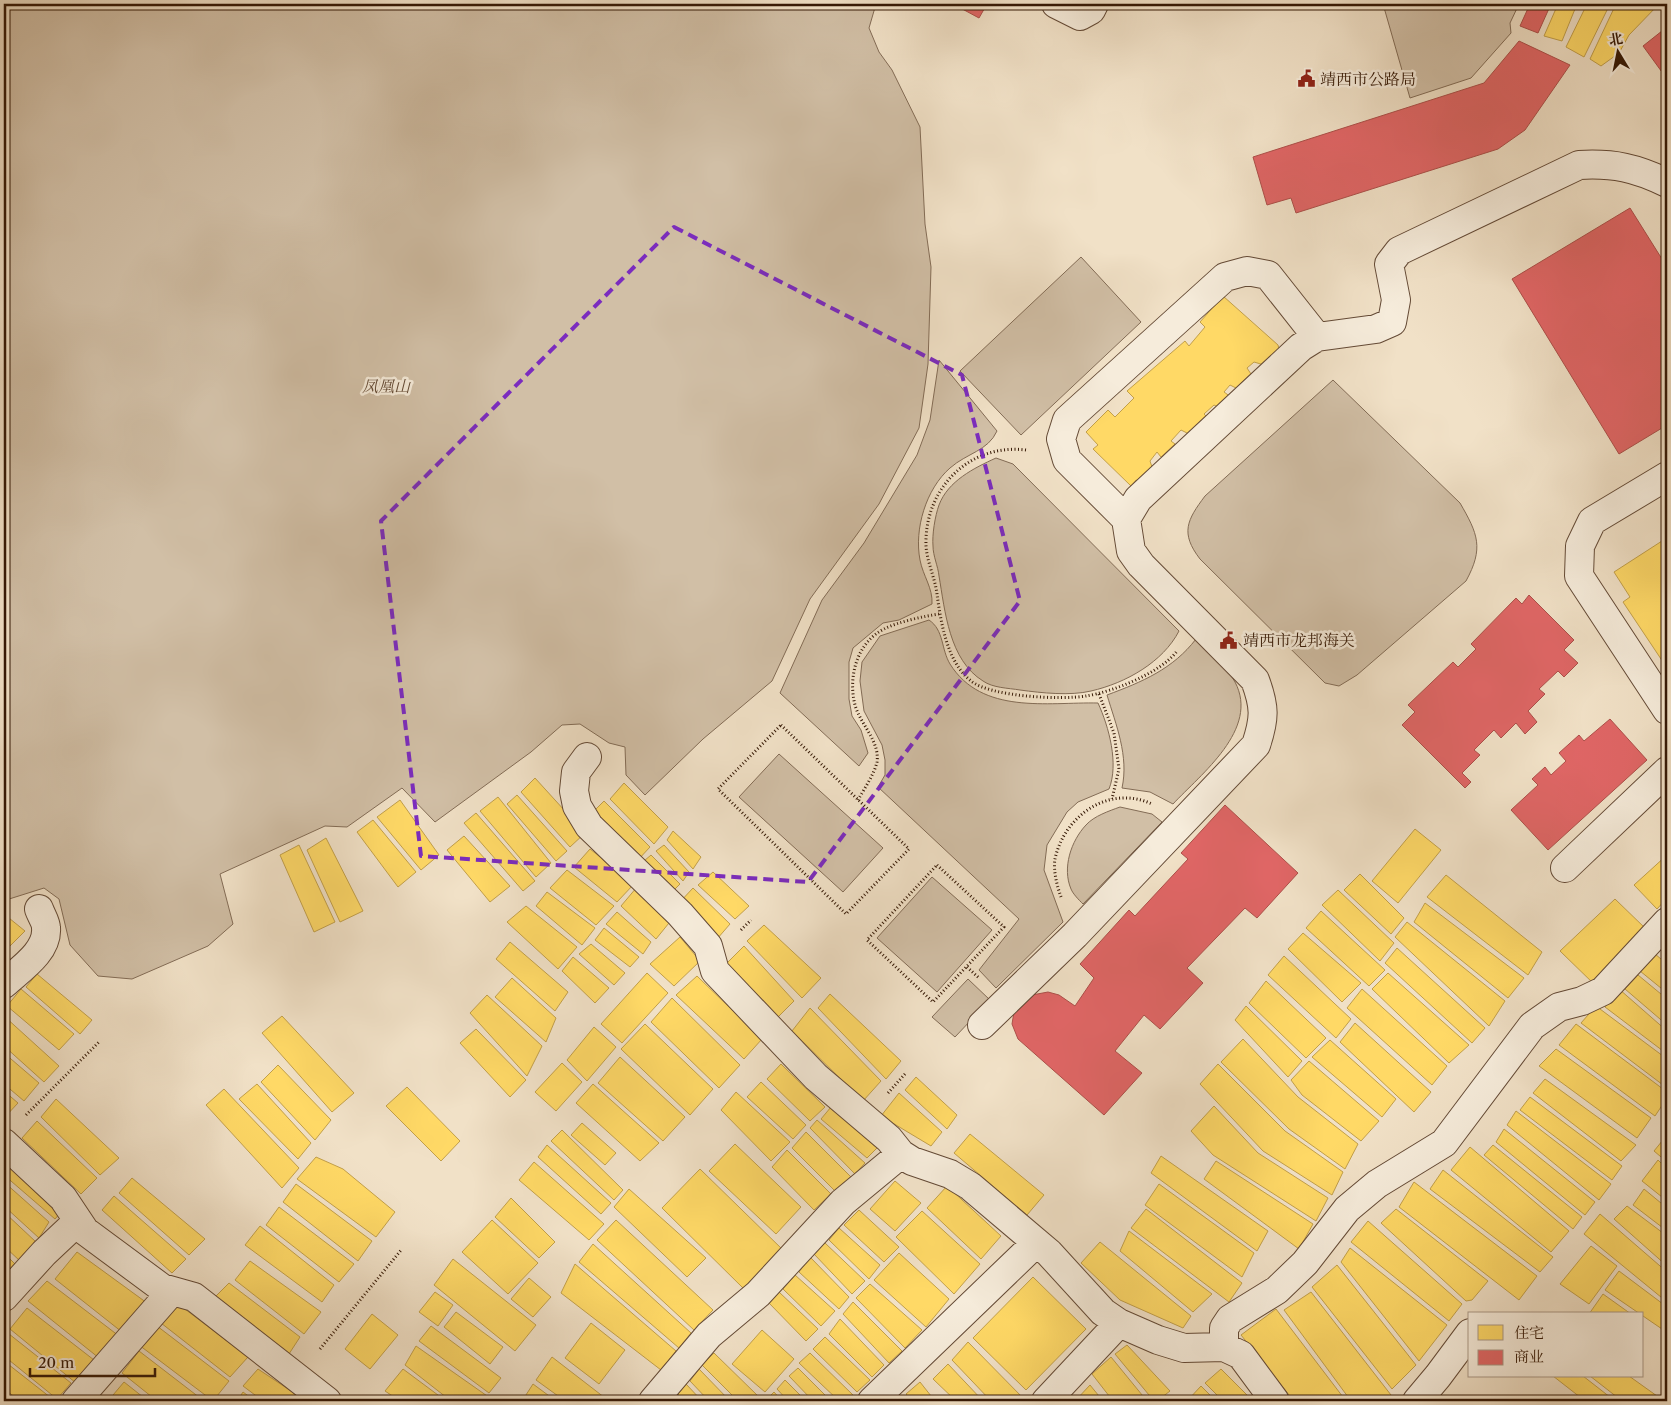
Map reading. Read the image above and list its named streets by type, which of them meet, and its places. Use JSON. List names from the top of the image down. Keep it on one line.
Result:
{"parks":["凤凰山"],"places":{"public building":["靖西市公路局","靖西市龙邦海关"]},"legend":["住宅","商业"],"scale_bar":"20 m","north":"top"}
